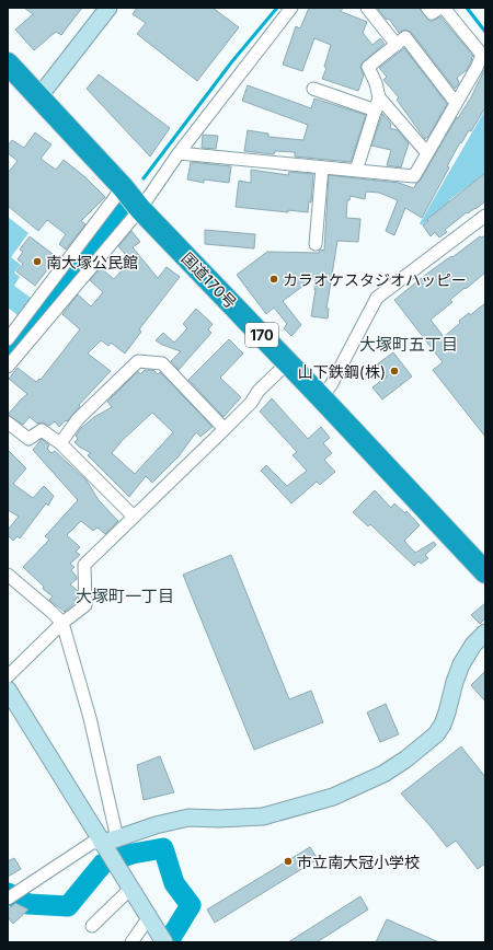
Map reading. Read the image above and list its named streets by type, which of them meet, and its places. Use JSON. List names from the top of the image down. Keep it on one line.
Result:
{"streets":{"highway":["国道170号","170"]},"districts":["大塚町五丁目","大塚町一丁目"],"places":["南大塚公民館","カラオケスタジオハッピー","山下鉄鋼(株)","市立南大冠小学校"]}
